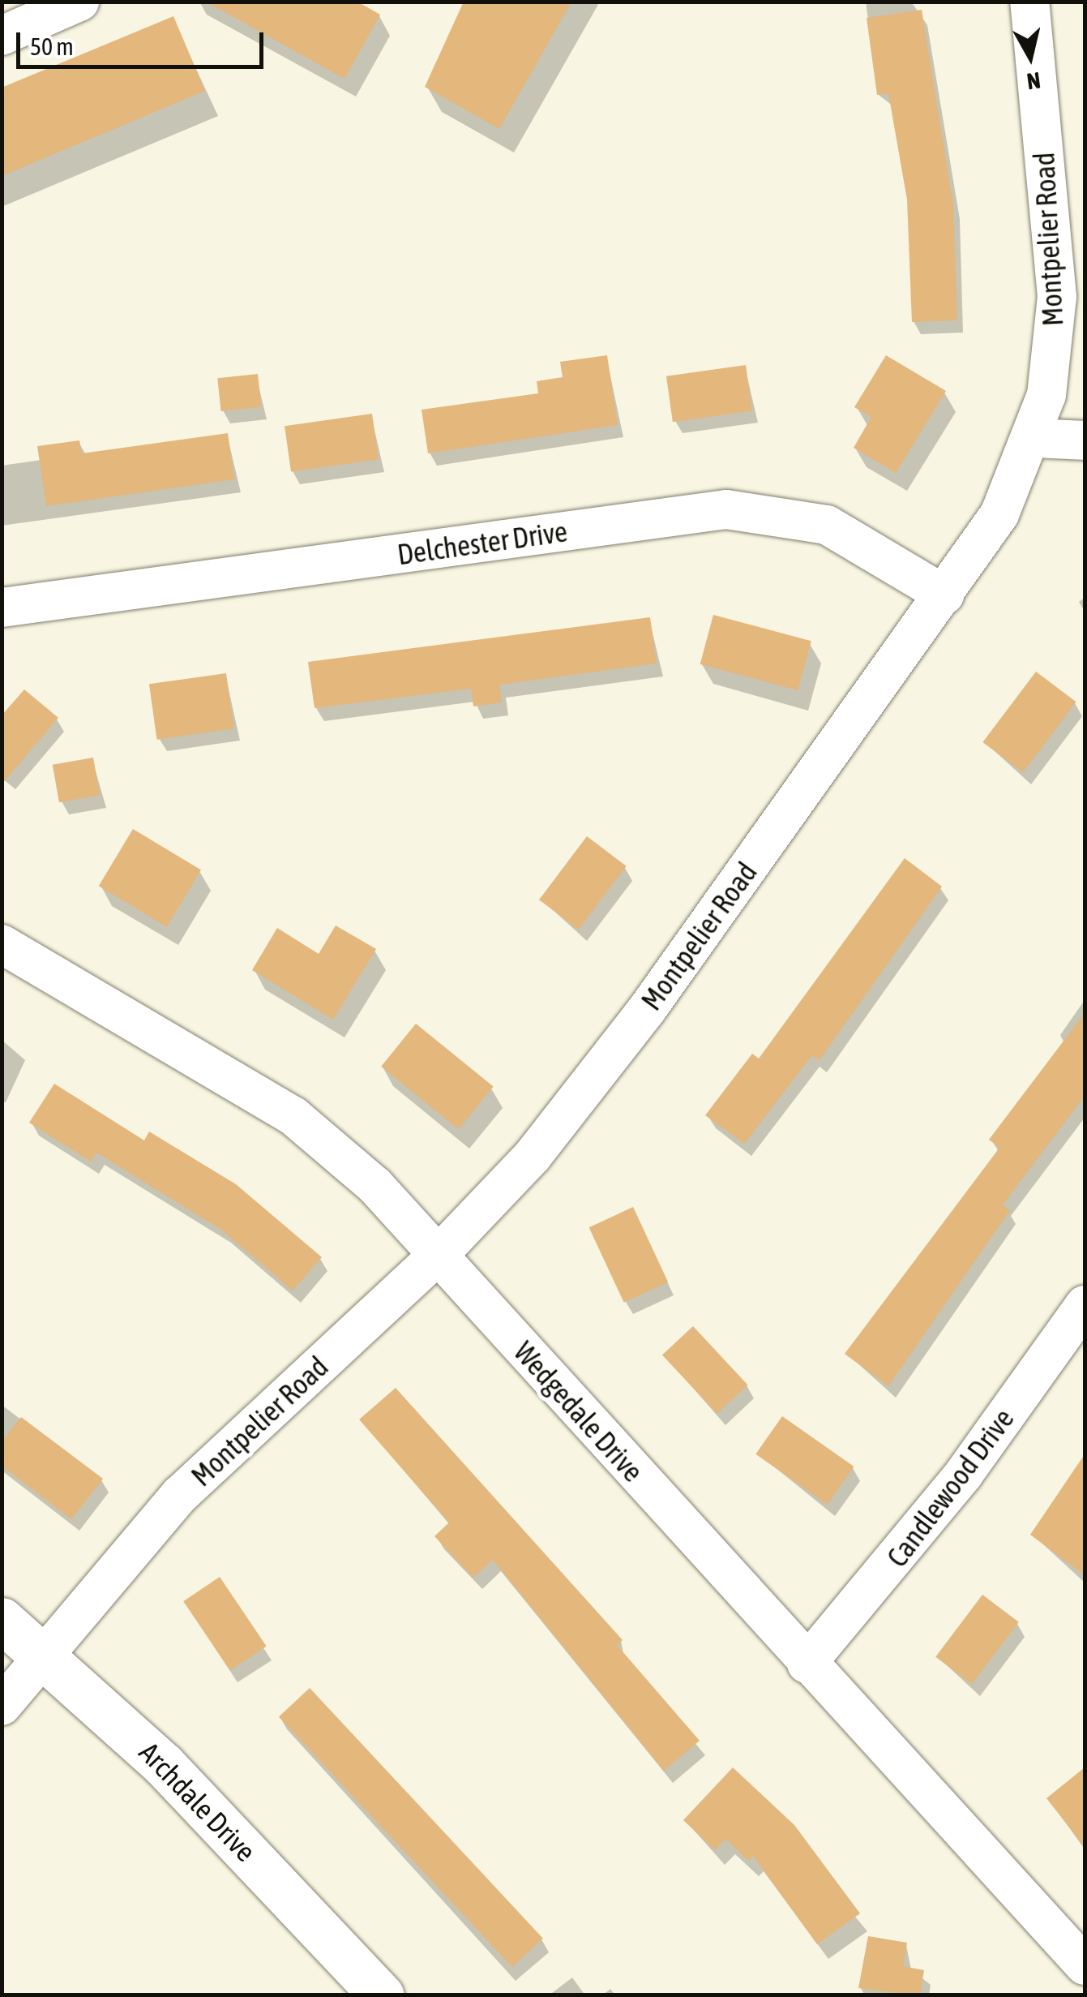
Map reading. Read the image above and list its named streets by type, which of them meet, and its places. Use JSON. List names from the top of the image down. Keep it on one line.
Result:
{"streets":{"street":["Montpelier Road","Delchester Drive","Wedgedale Drive","Candlewood Drive","Archdale Drive"]},"crossings":[["Montpelier Road","Delchester Drive"],["Montpelier Road","Wedgedale Drive"],["Montpelier Road","Archdale Drive"],["Wedgedale Drive","Candlewood Drive"]],"scale_bar":"50 m","north":"bottom"}
